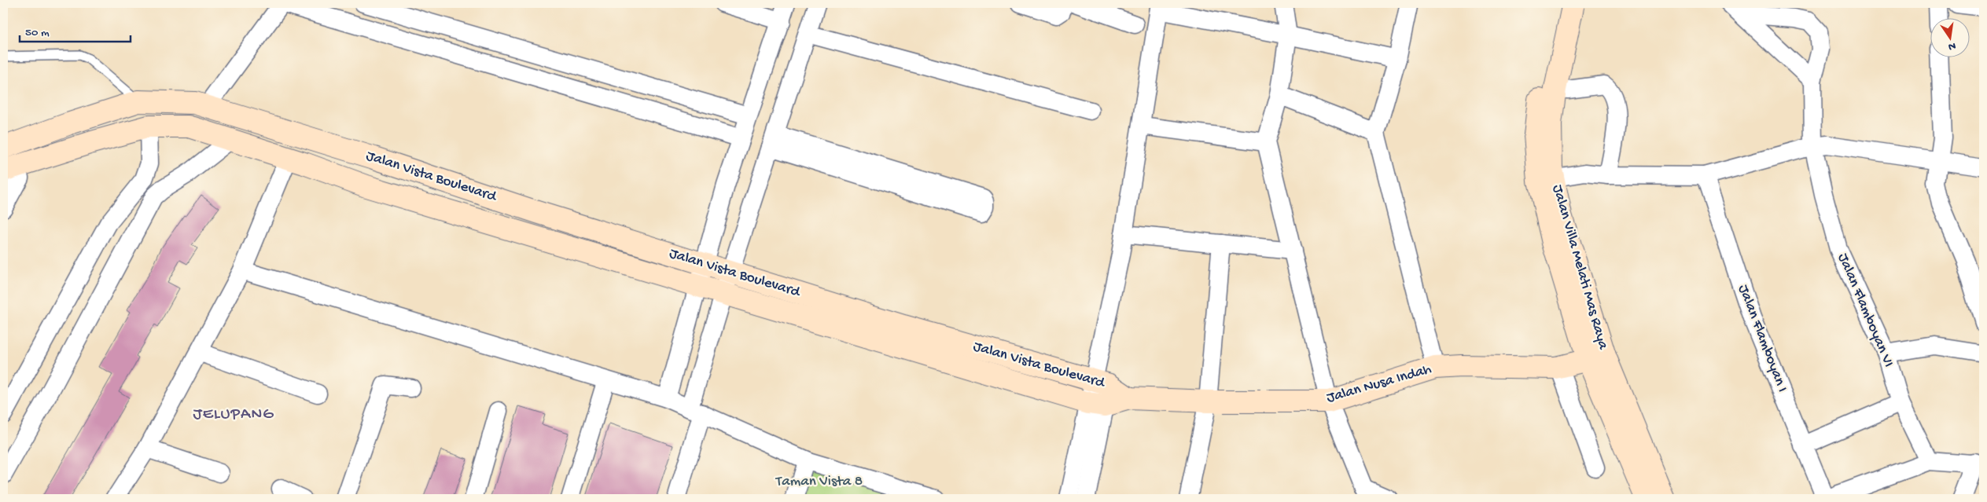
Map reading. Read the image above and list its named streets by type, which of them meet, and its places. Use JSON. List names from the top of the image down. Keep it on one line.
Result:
{"streets":{"street":["Jalan Vista Boulevard","Jalan Villa Melati Mas Raya","Jalan Flamboyan VI","Jalan Flamboyan I","Jalan Nusa Indah"]},"crossings":[["Jalan Vista Boulevard","Jalan Nusa Indah"],["Jalan Villa Melati Mas Raya","Jalan Nusa Indah"]],"districts":["JELUPANG"],"parks":["Taman Vista 8"],"scale_bar":"50 m","north":"bottom"}
